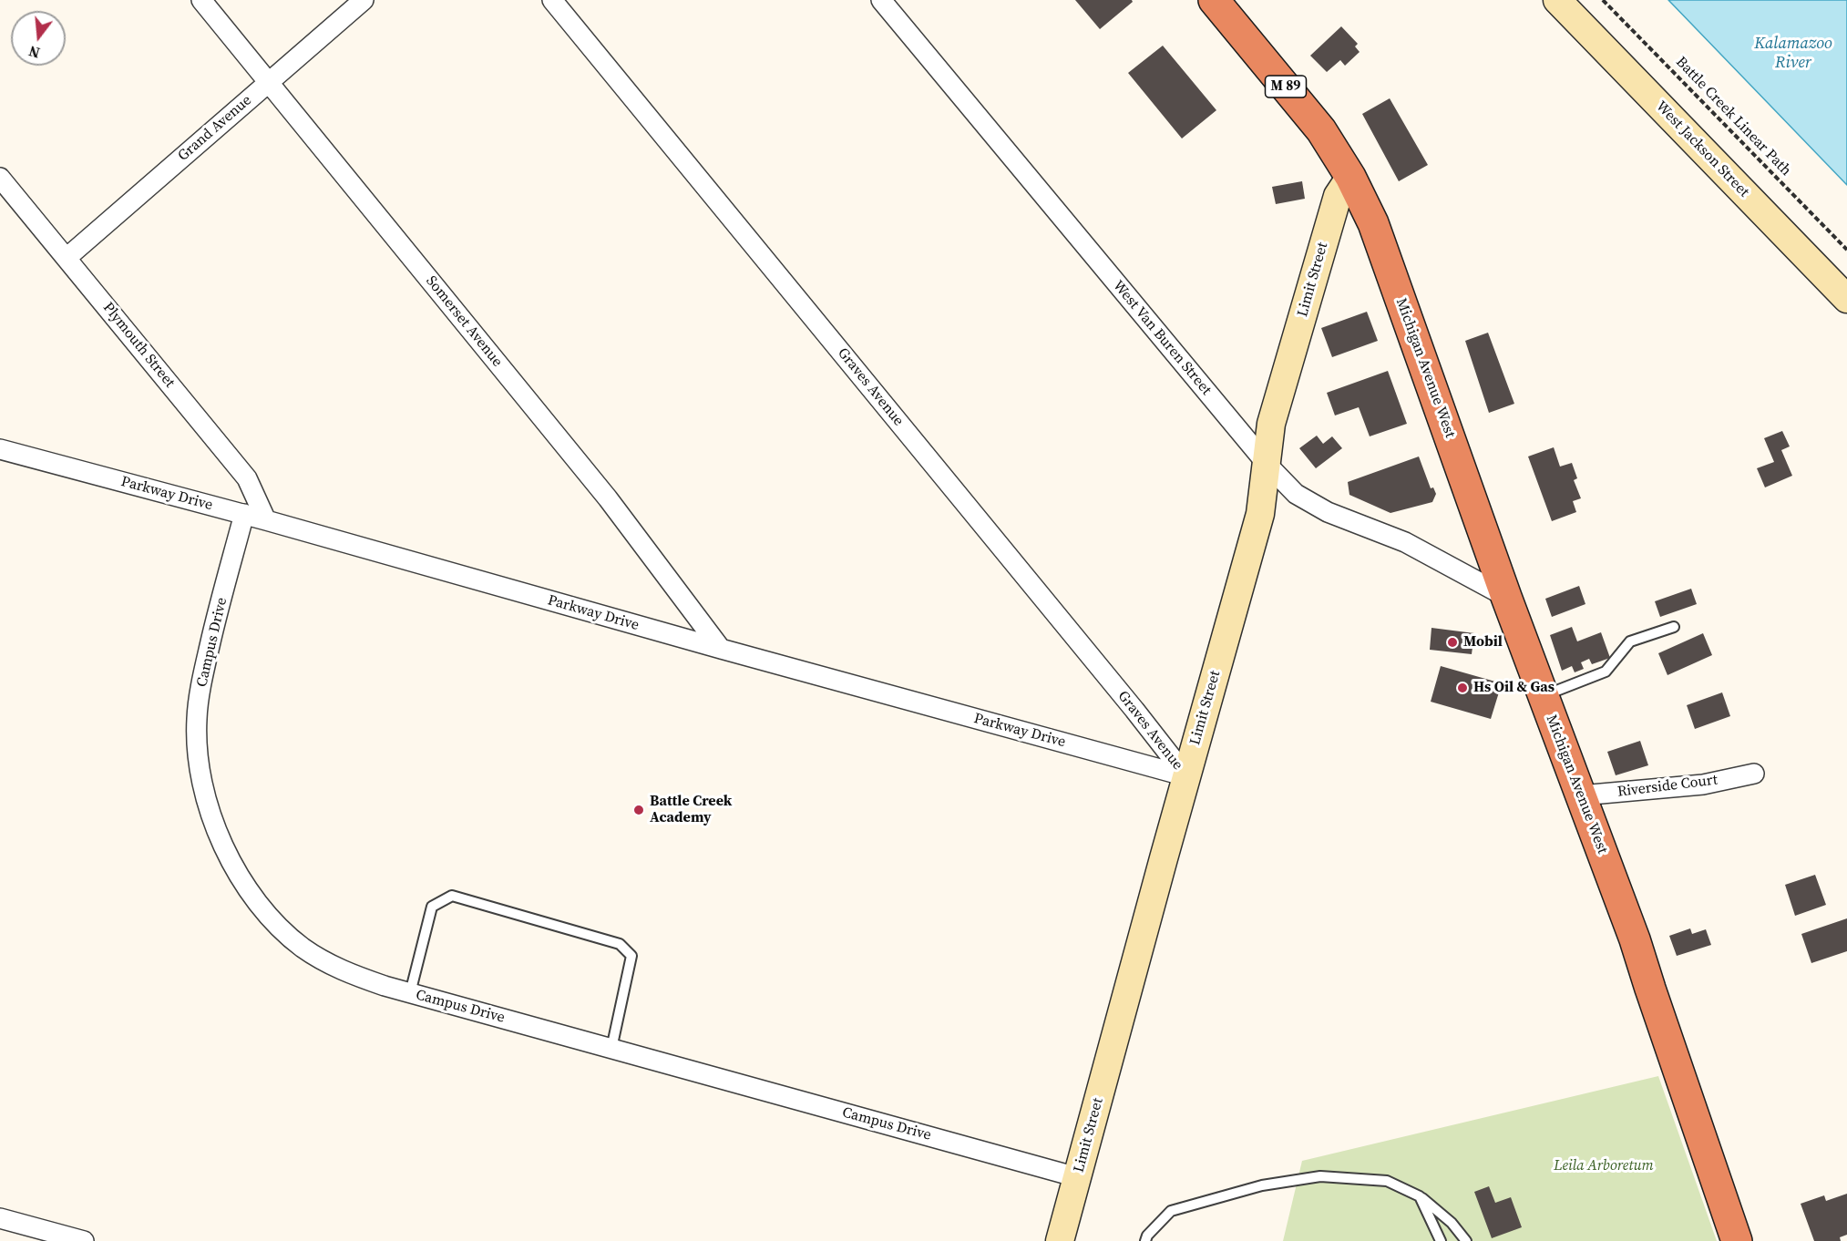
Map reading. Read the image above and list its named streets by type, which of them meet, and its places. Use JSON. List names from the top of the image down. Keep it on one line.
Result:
{"streets":{"highway":["M 89","Michigan Avenue West"],"street":["Grand Avenue","West Jackson Street","Limit Street","Somerset Avenue","West Van Buren Street","Plymouth Street","Graves Avenue","Parkway Drive","Campus Drive","Riverside Court"],"path":["Battle Creek Linear Path"]},"crossings":[["M 89","Limit Street"],["M 89","Michigan Avenue West"],["Grand Avenue","Somerset Avenue"],["Grand Avenue","Plymouth Street"],["Limit Street","West Van Buren Street"],["Limit Street","Michigan Avenue West"],["Limit Street","Graves Avenue"],["Limit Street","Parkway Drive"],["Limit Street","Campus Drive"],["Somerset Avenue","Parkway Drive"],["West Van Buren Street","Michigan Avenue West"],["Plymouth Street","Parkway Drive"],["Michigan Avenue West","Riverside Court"],["Graves Avenue","Parkway Drive"],["Parkway Drive","Campus Drive"]],"water":["Kalamazoo River"],"parks":["Leila Arboretum"],"places":["Mobil","Hs Oil & Gas","Battle Creek Academy"],"north":"bottom"}
